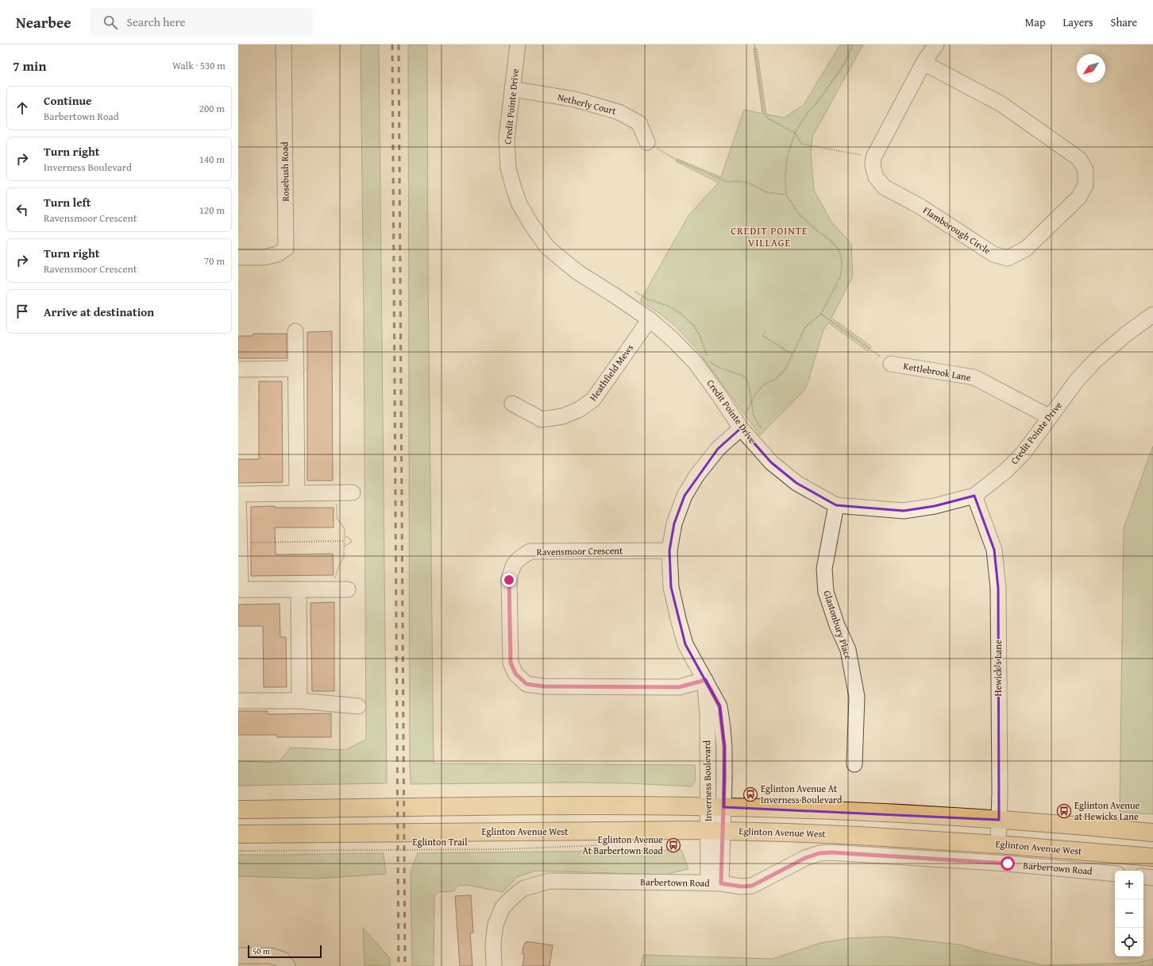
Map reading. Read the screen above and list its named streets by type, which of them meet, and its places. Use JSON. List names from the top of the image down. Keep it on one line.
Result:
{"streets":{"main road":["Eglinton Avenue West"],"street":["Netherly Court","Credit Pointe Drive","Rosebush Road","Flamborough Circle","Kettlebrook Lane","Heathfield Mews","Ravensmoor Crescent","Glastonbury Place","Hewick's Lane","Inverness Boulevard","Barbertown Road"],"path":["Eglinton Trail"]},"crossings":[["Netherly Court","Credit Pointe Drive"],["Credit Pointe Drive","Kettlebrook Lane"],["Credit Pointe Drive","Heathfield Mews"],["Credit Pointe Drive","Glastonbury Place"],["Credit Pointe Drive","Hewick's Lane"],["Credit Pointe Drive","Inverness Boulevard"],["Ravensmoor Crescent","Inverness Boulevard"],["Hewick's Lane","Eglinton Avenue West"],["Inverness Boulevard","Eglinton Avenue West"],["Inverness Boulevard","Barbertown Road"]],"districts":["CREDIT POINTE VILLAGE"],"places":{"bus stop":["Eglinton Avenue At Inverness Boulevard","Eglinton Avenue at Hewicks Lane","Eglinton Avenue At Barbertown Road"]},"scale_bar":"50 m","north":"bottom left","page":{"header":"Nearbee","search":"Search here","nav":["Map","Layers","Share"],"heading":["7 min","Walk · 530 m"],"list":[["Continue","Barbertown Road","200 m"],["Turn right","Inverness Boulevard","140 m"],["Turn left","Ravensmoor Crescent","120 m"],["Turn right","Ravensmoor Crescent","70 m"],"Arrive at destination"],"map_buttons":["+","−"],"scale":"50 m"}}
